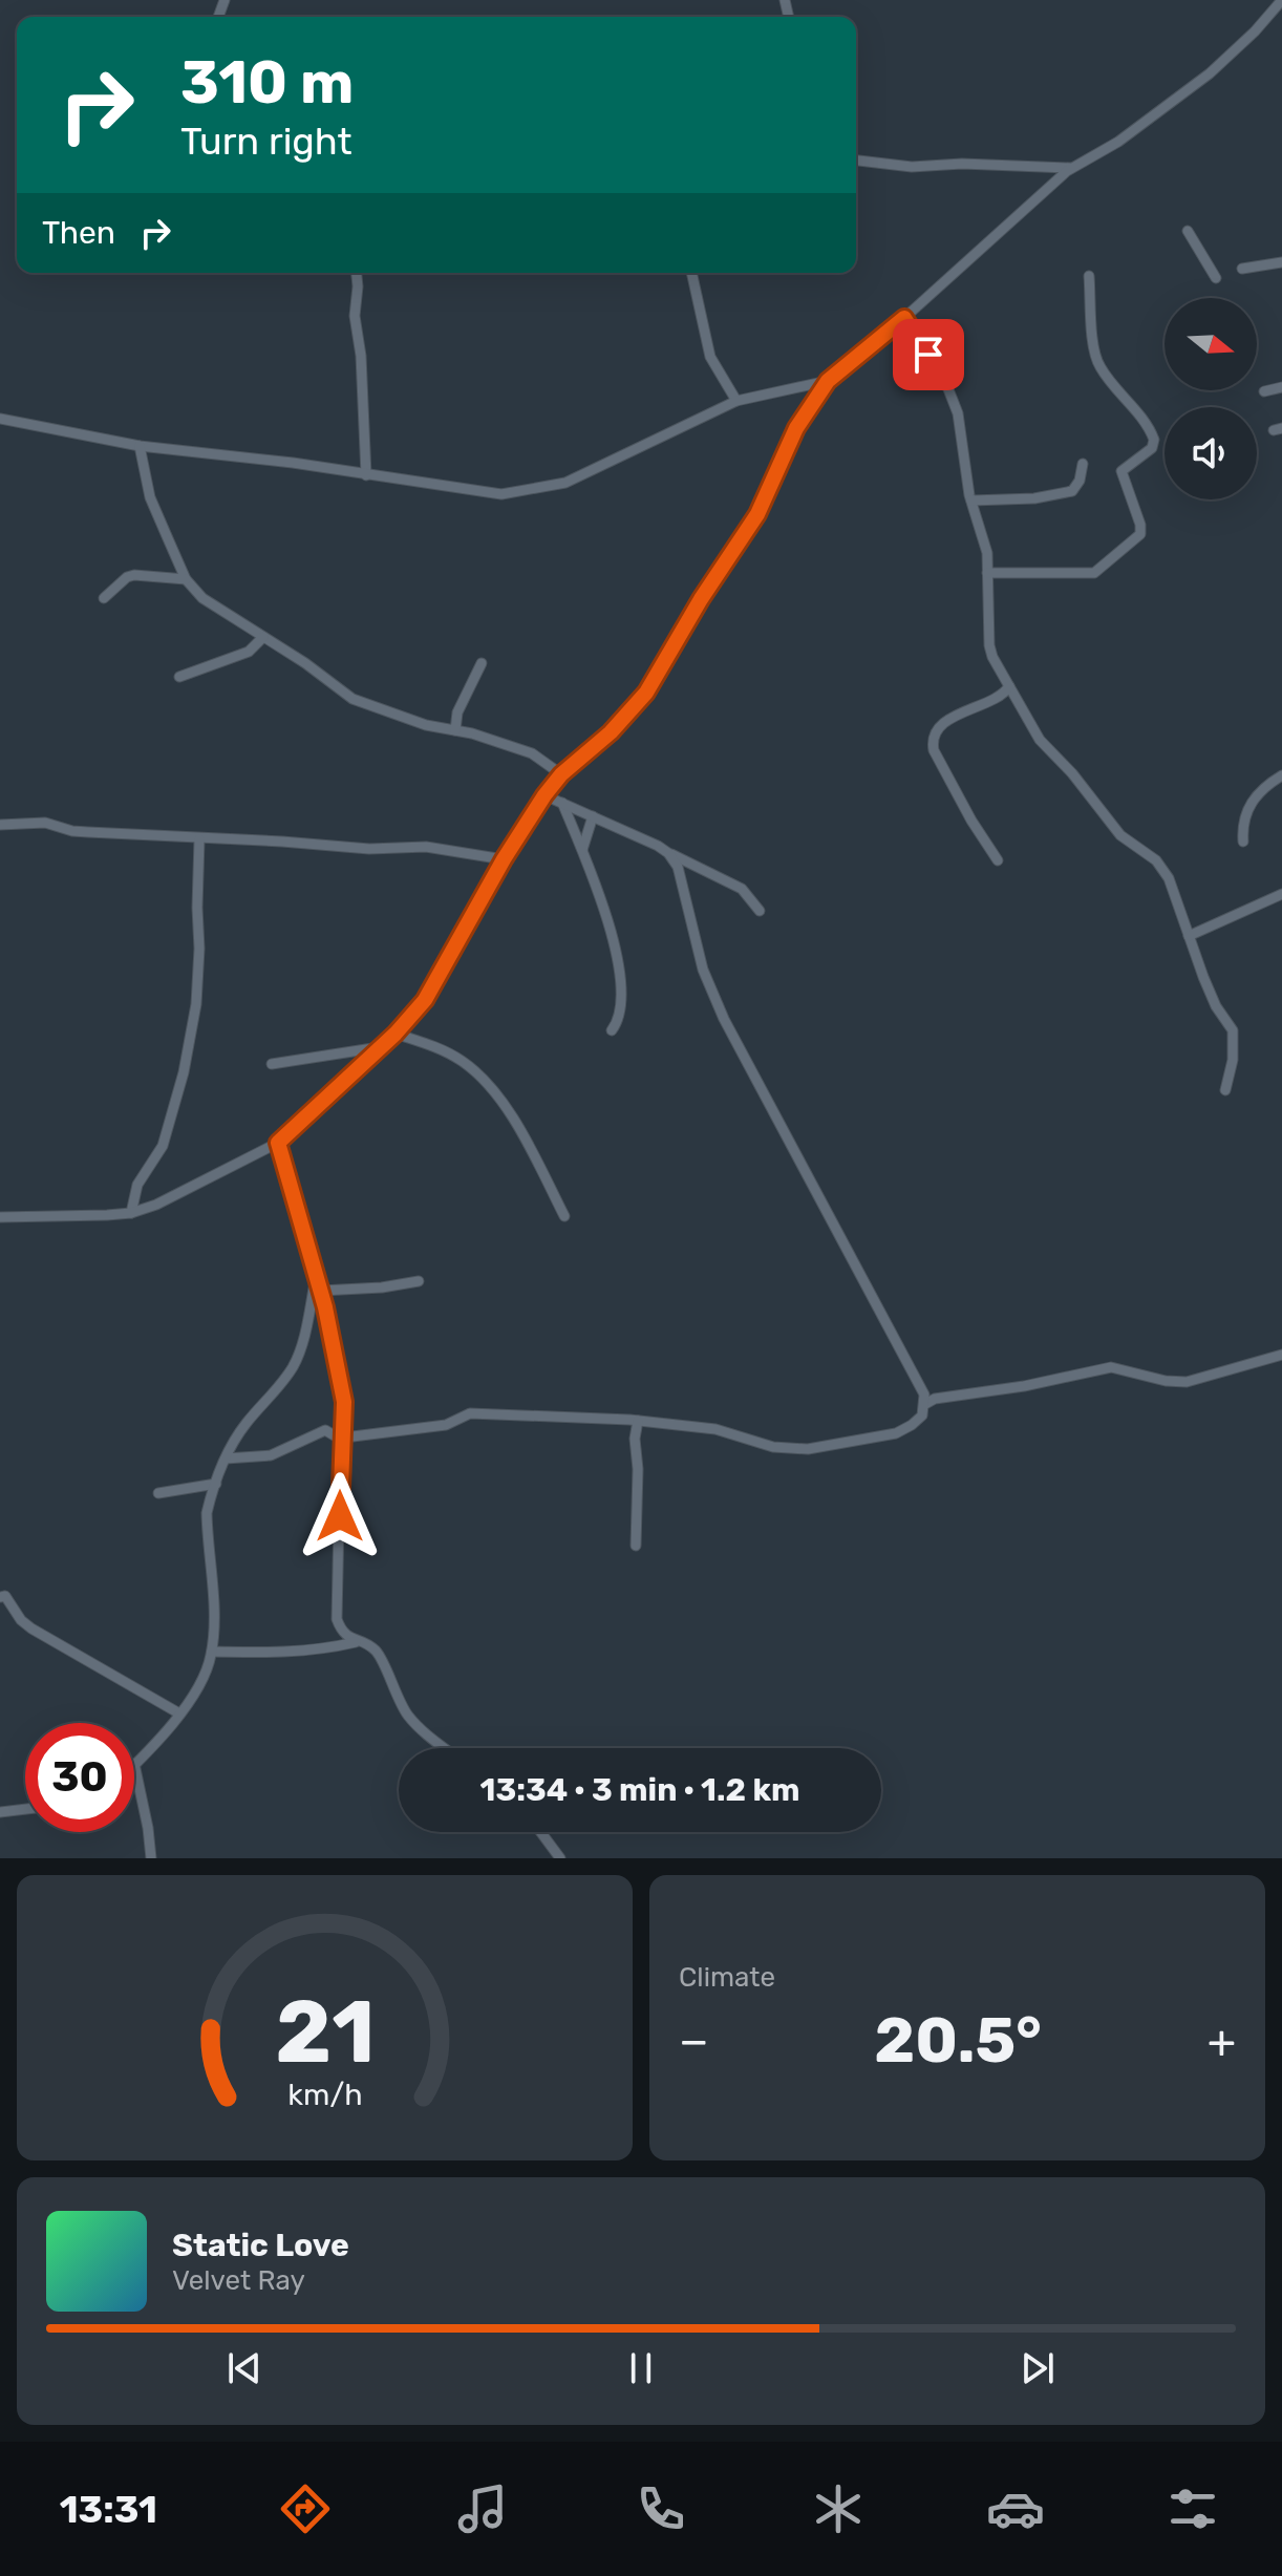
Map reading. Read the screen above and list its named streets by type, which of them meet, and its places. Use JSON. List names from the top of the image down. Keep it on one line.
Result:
{"north":"right","page":{"turn":["310 m","Turn right"],"then":"Then","limit":"30","trip":"13:34 · 3 min · 1.2 km","tile":"Climate","heat":["−","20.5°","+"],"song":["Static Love","Velvet Ray"],"tabs":"13:31","gauge":["21","km/h"]}}
